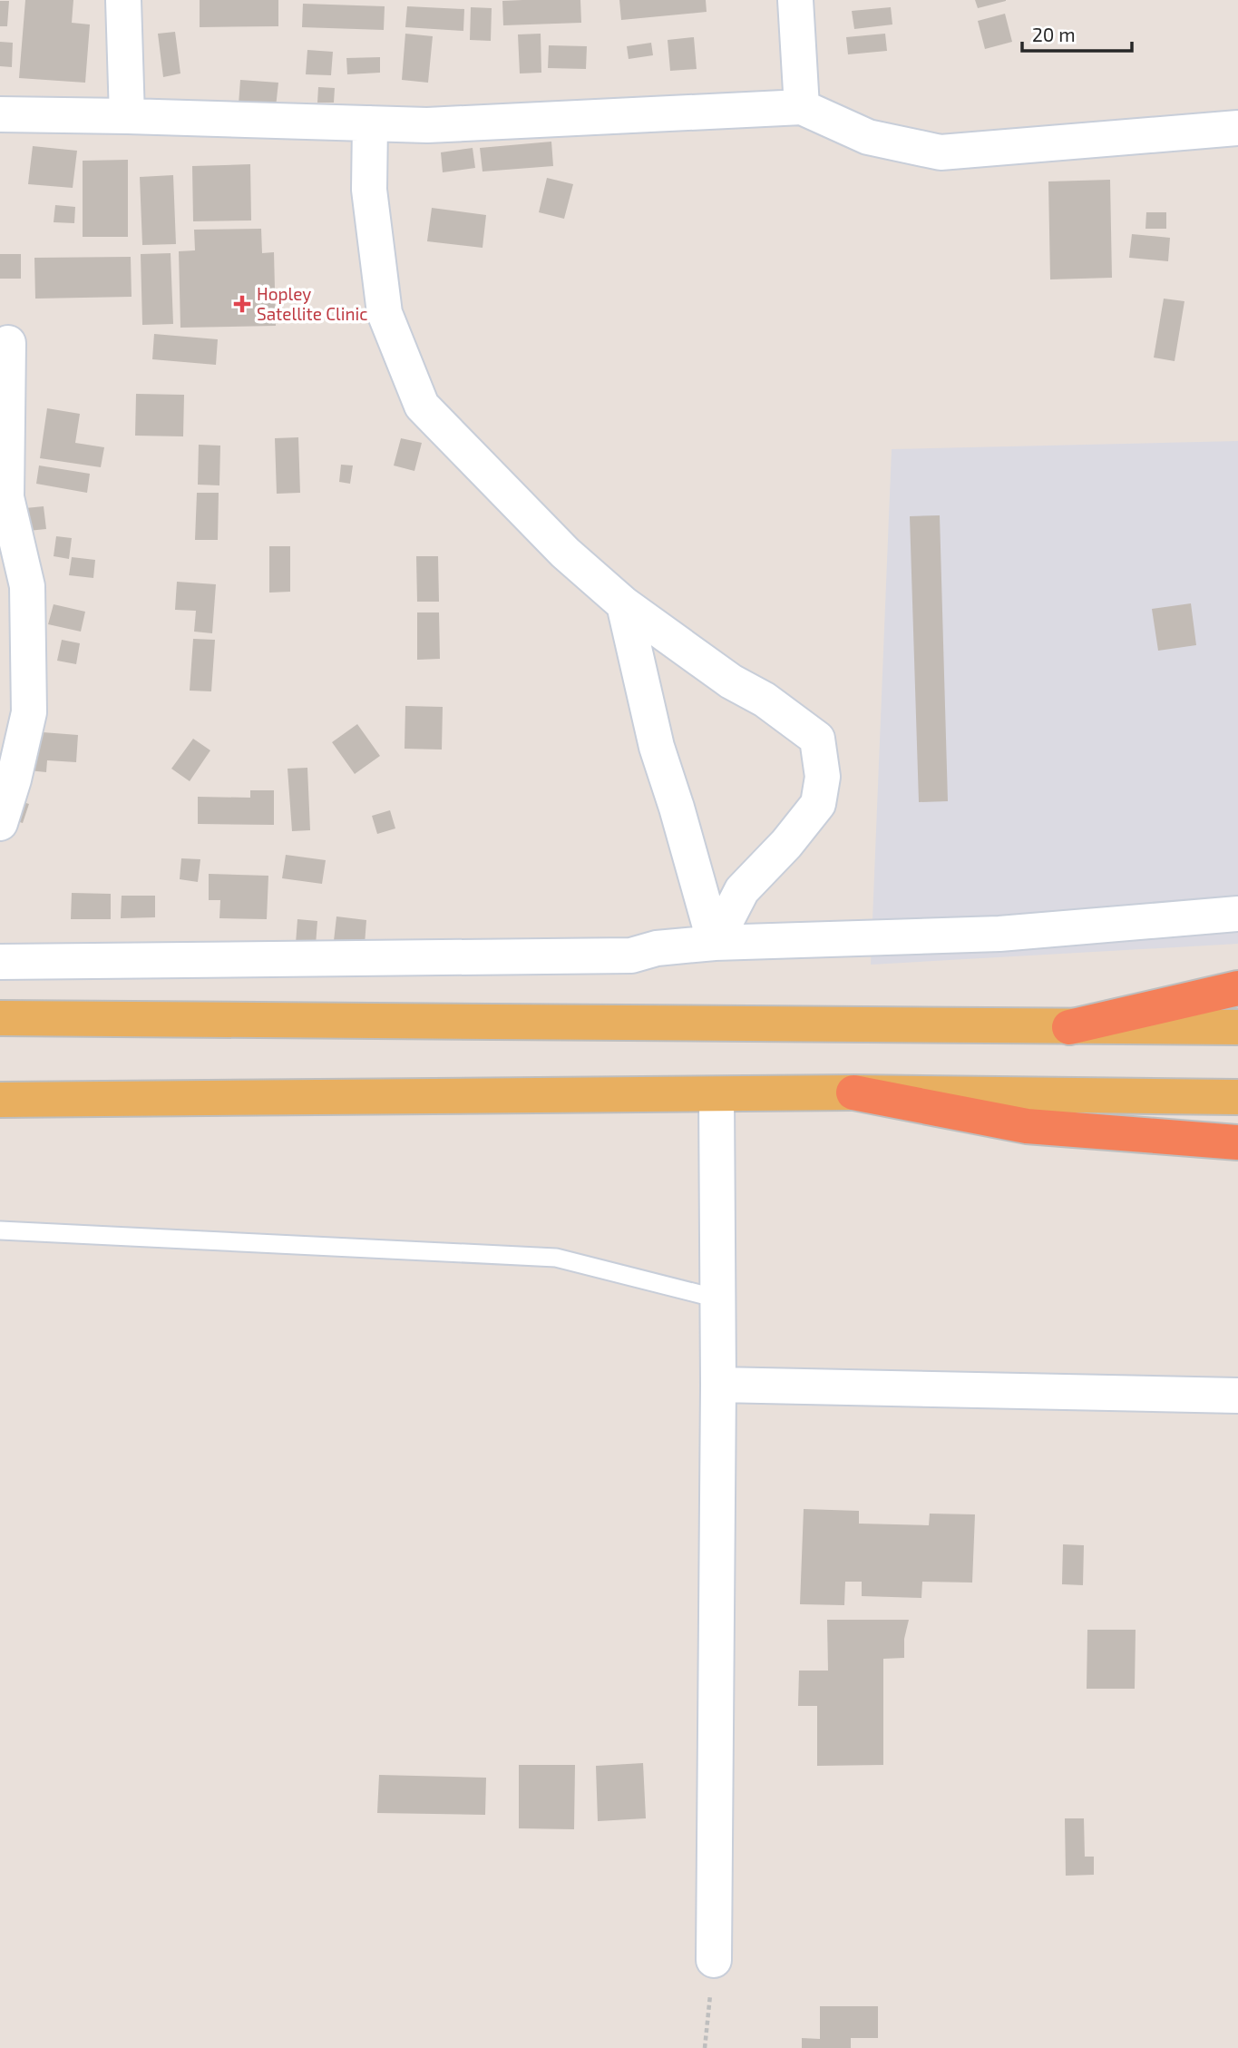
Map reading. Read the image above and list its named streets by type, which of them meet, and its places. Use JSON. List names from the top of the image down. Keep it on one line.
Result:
{"places":{"health":["Hopley Satellite Clinic"]},"scale_bar":"20 m"}
